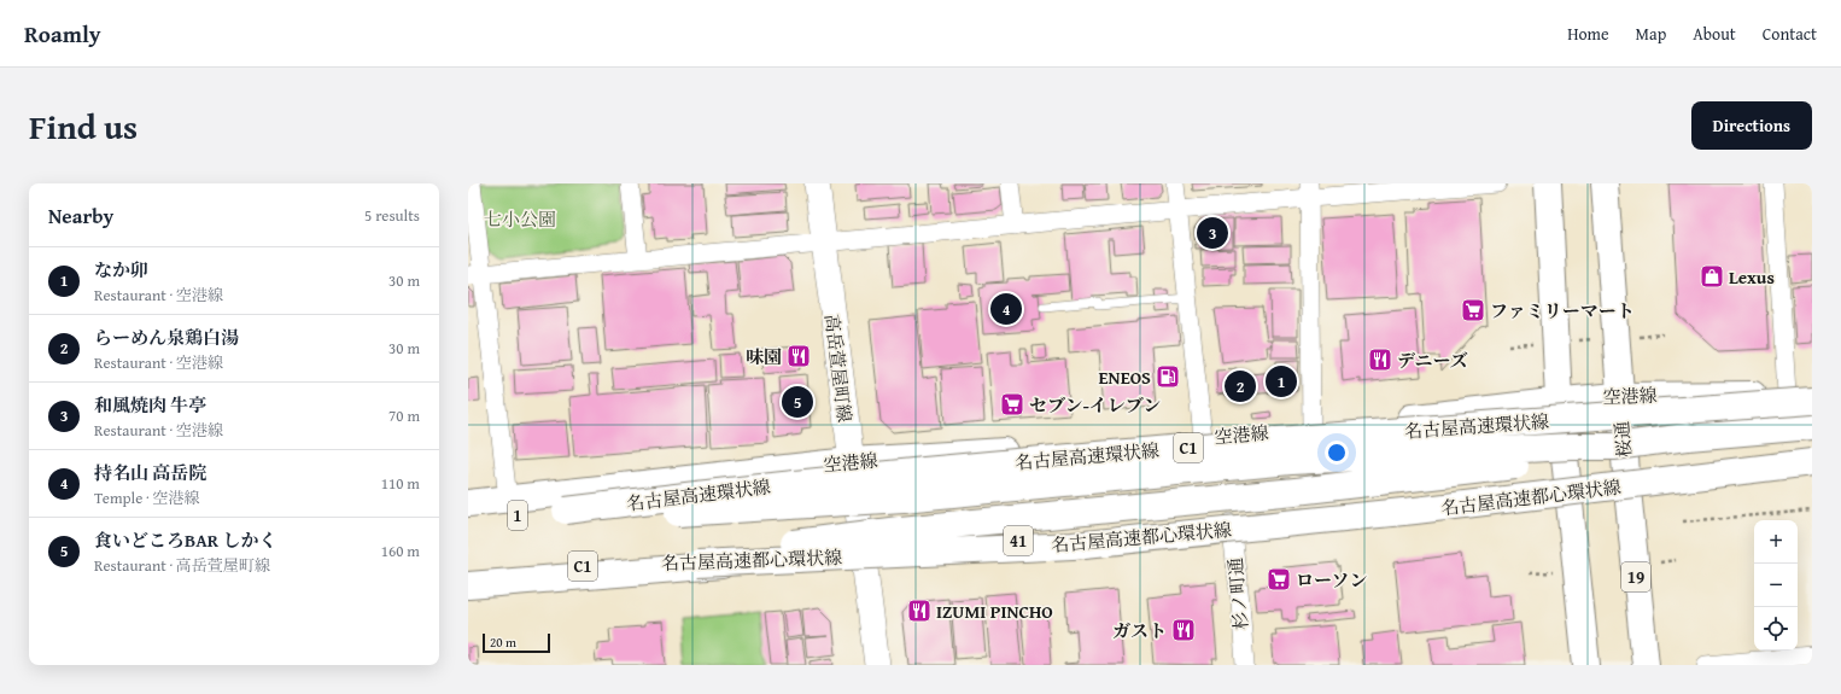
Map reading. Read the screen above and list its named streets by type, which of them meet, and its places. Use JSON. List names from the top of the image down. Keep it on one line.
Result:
{"streets":{"main road":["空港線","名古屋高速環状線","桜通","C1","名古屋高速都心環状線","1","41","19"],"street":["高岳萱屋町線","杉ノ町通"]},"crossings":[["高岳萱屋町線","空港線"],["高岳萱屋町線","41"],["空港線","桜通"],["名古屋高速環状線","1"],["桜通","41"],["41","杉ノ町通"]],"parks":["七小公園"],"places":{"shop":["Lexus"],"supermarket":["ファミリーマート","セブン-イレブン","ローソン"],"restaurant":["味園","デニーズ","IZUMI PINCHO","ガスト"],"fuel station":["ENEOS"]},"scale_bar":"20 m","page":{"header":"Roamly","nav":["Home","Map","About","Contact"],"title":"Find us","buttons":"Directions","heading":["Nearby","5 results"],"pins":["3","4","1","2","5"],"list":[{"mark":"1","name":"なか卯","note":"Restaurant · 空港線","value":"30 m"},{"mark":"2","name":"らーめん泉鶏白湯","note":"Restaurant · 空港線","value":"30 m"},{"mark":"3","name":"和風焼肉 牛亭","note":"Restaurant · 空港線","value":"70 m"},{"mark":"4","name":"持名山 高岳院","note":"Temple · 空港線","value":"110 m"},{"mark":"5","name":"食いどころBAR しかく","note":"Restaurant · 高岳萱屋町線","value":"160 m"}],"map_buttons":["+","−"],"scale":"20 m"}}
